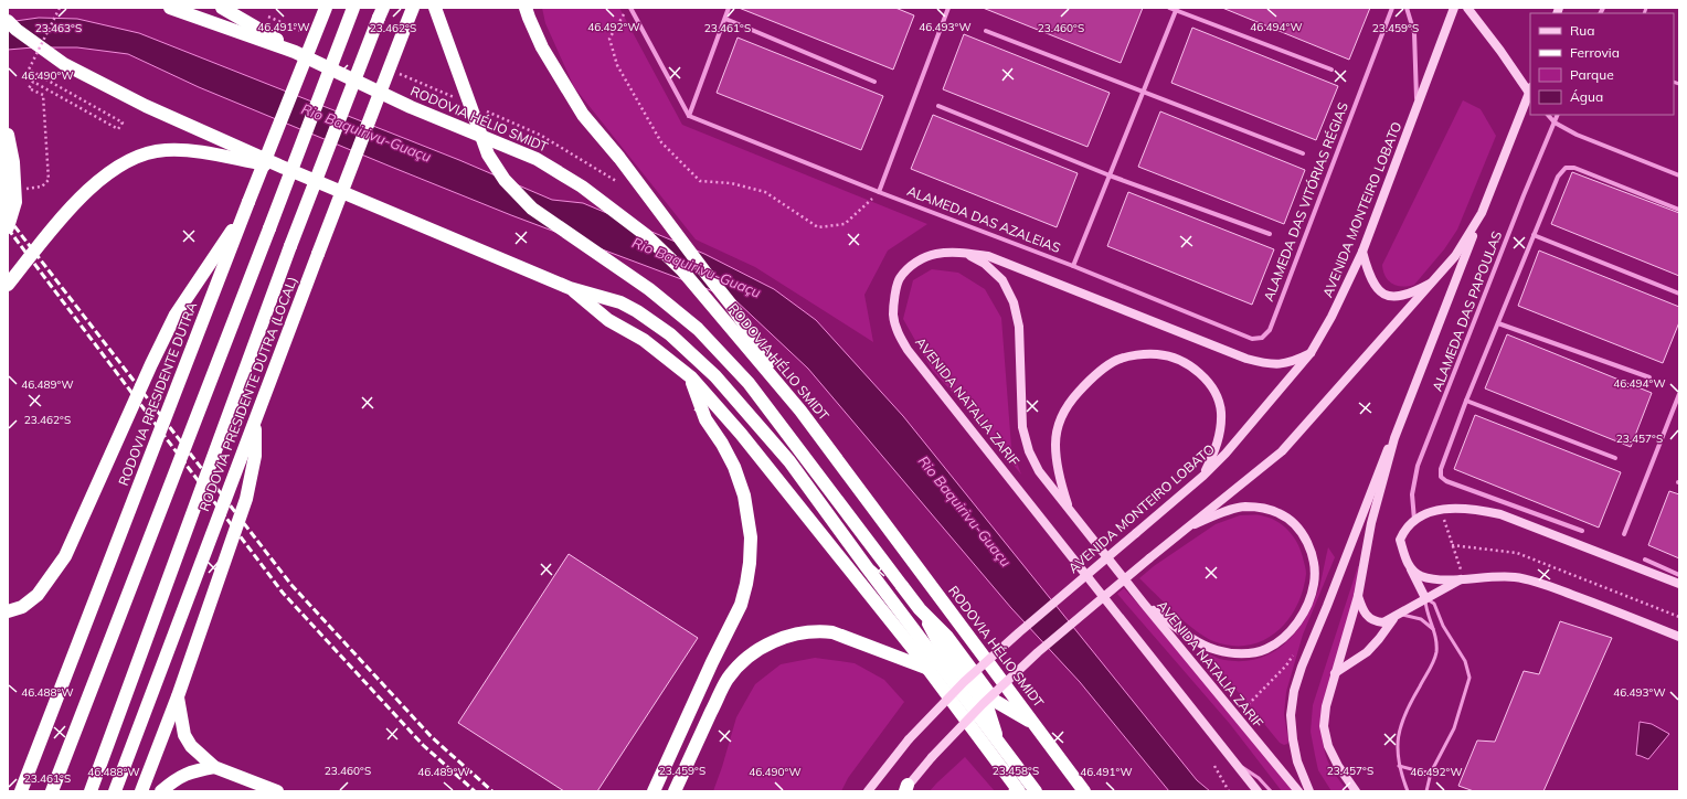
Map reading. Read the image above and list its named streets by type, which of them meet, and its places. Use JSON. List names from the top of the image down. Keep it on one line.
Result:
{"streets":{"highway":["RODOVIA HÉLIO SMIDT","RODOVIA PRESIDENTE DUTRA","RODOVIA PRESIDENTE DUTRA (LOCAL)"],"main road":["AVENIDA MONTEIRO LOBATO","AVENIDA NATALIA ZARIF"],"street":["ALAMEDA DAS VITÓRIAS RÉGIAS","ALAMEDA DAS AZALEIAS","ALAMEDA DAS PAPOULAS"]},"crossings":[["ALAMEDA DAS VITÓRIAS RÉGIAS","ALAMEDA DAS AZALEIAS"]],"water":["Rio Baquirivu-Guaçu"],"legend":["Rua","Ferrovia","Parque","Água"],"coordinates":["46.493°W","46.494°W","46.491°W","46.492°W","23.463°S","23.462°S","23.461°S","23.460°S","23.459°S","46.490°W","46.489°W","23.457°S","46.488°W","23.458°S"]}
